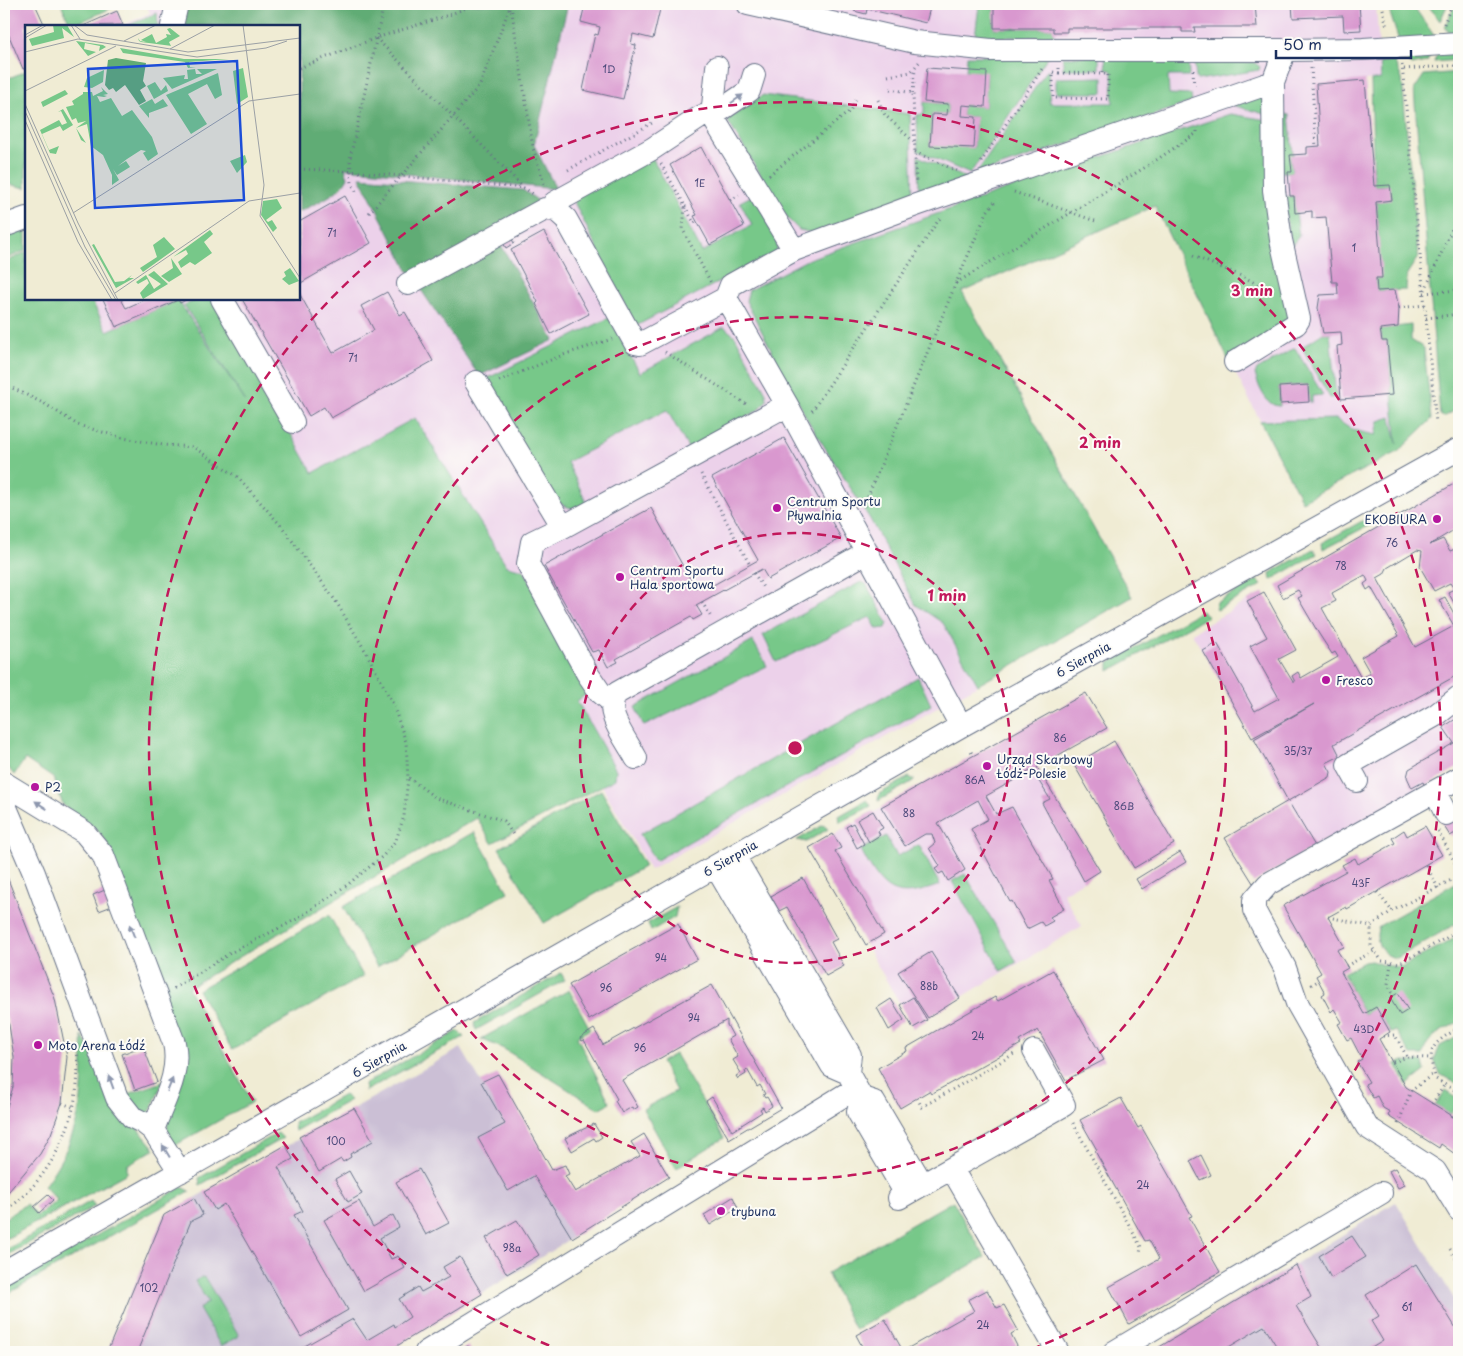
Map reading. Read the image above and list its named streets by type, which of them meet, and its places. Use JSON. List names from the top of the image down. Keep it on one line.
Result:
{"streets":{"street":["6 Sierpnia"]},"places":["Centrum Sportu Pływalnia","EKOBIURA","Centrum Sportu Hala sportowa","Fresco","Urząd Skarbowy Łódż-Polesie","P2","Moto Arena Łódź","trybuna"],"house_numbers":["1D","1E","71","1","71","76","78","86","35/37","86A","86B","88","43F","94","88b","96","94","43D","24","96","100","24","98a","102","61","24"],"scale_bar":"50 m","rings":["3 min","2 min","1 min"]}
